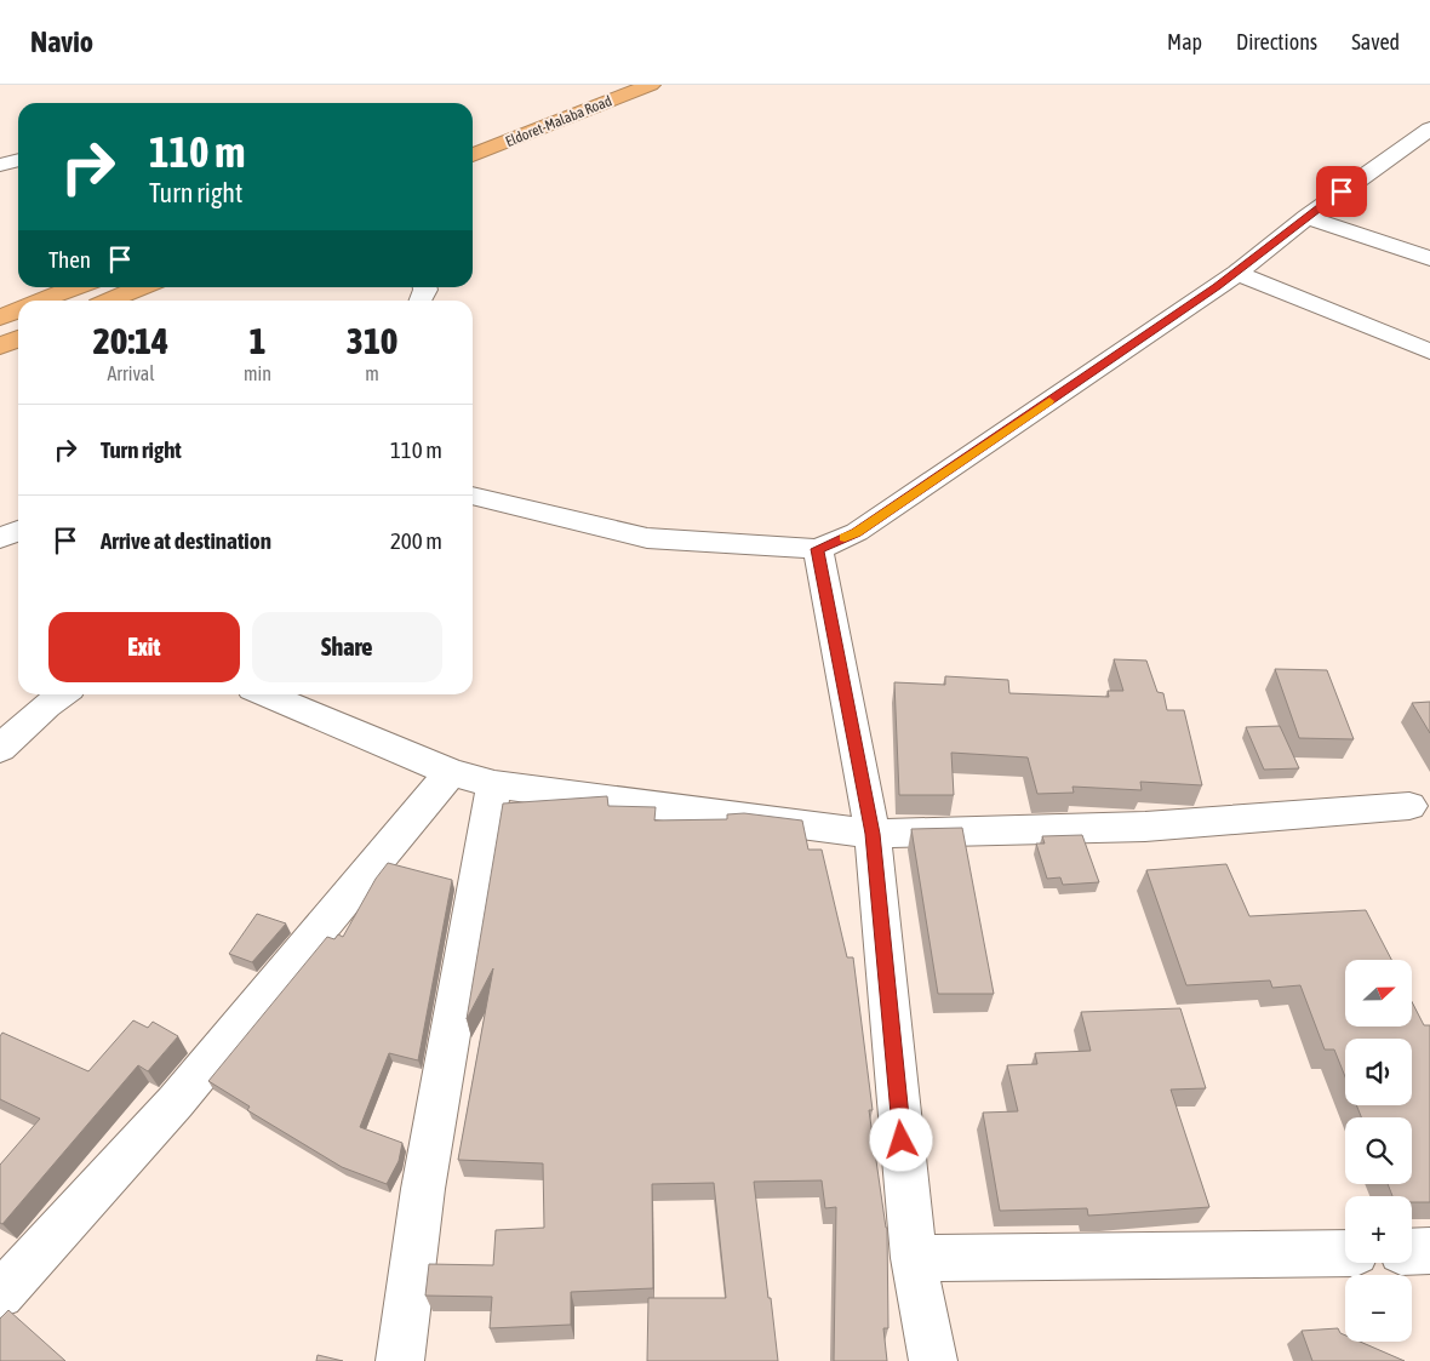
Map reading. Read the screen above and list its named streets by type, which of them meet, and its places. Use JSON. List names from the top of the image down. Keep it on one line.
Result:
{"streets":{"highway":["Eldoret-Malaba Road"]},"north":"right","page":{"header":"Navio","nav":["Map","Directions","Saved"],"turn":["110 m","Turn right"],"then":"Then","eta":["20:14","Arrival","1","min","310","m"],"list":[{"name":"Turn right","value":"110 m"},{"name":"Arrive at destination","value":"200 m"}],"buttons":["Exit","Share"],"map_buttons":["+","−"]}}
